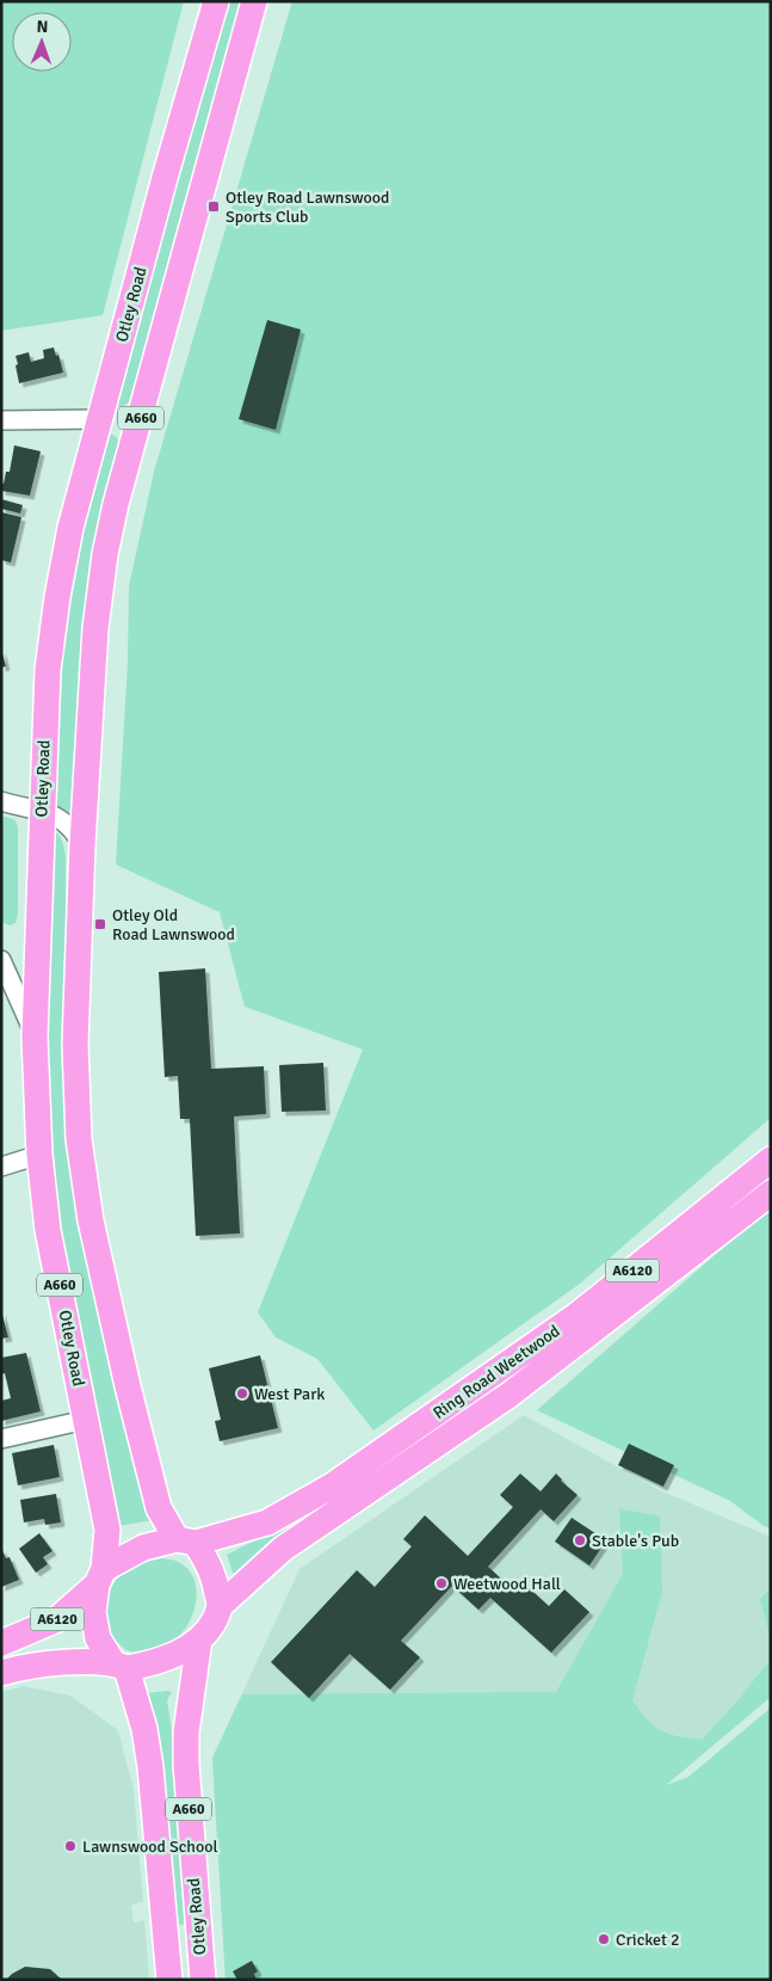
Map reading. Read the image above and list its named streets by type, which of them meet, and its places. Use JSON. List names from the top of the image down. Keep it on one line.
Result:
{"streets":{"highway":["Otley Road","A660","A6120","Ring Road Weetwood"]},"crossings":[["Otley Road","A660"],["Otley Road","A6120"],["Otley Road","Ring Road Weetwood"],["A660","A6120"],["A660","Ring Road Weetwood"],["A6120","Ring Road Weetwood"]],"places":{"transit":["Otley Road Lawnswood Sports Club","Otley Old Road Lawnswood"],"other":["West Park","Stable's Pub","Weetwood Hall","Lawnswood School","Cricket 2"]},"north":"top"}
